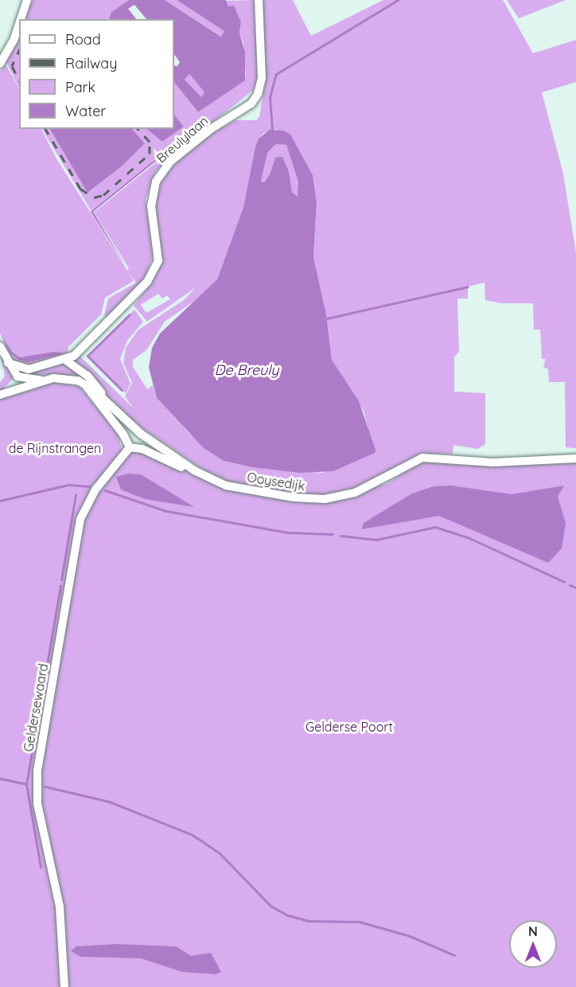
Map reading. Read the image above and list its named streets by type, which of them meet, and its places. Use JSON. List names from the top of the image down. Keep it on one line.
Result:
{"streets":{"street":["Breulylaan","Ooysedijk","Geldersewaard"]},"water":["De Breuly"],"parks":["de Rijnstrangen","Gelderse Poort"],"legend":["Road","Railway","Park","Water"],"north":"top"}
